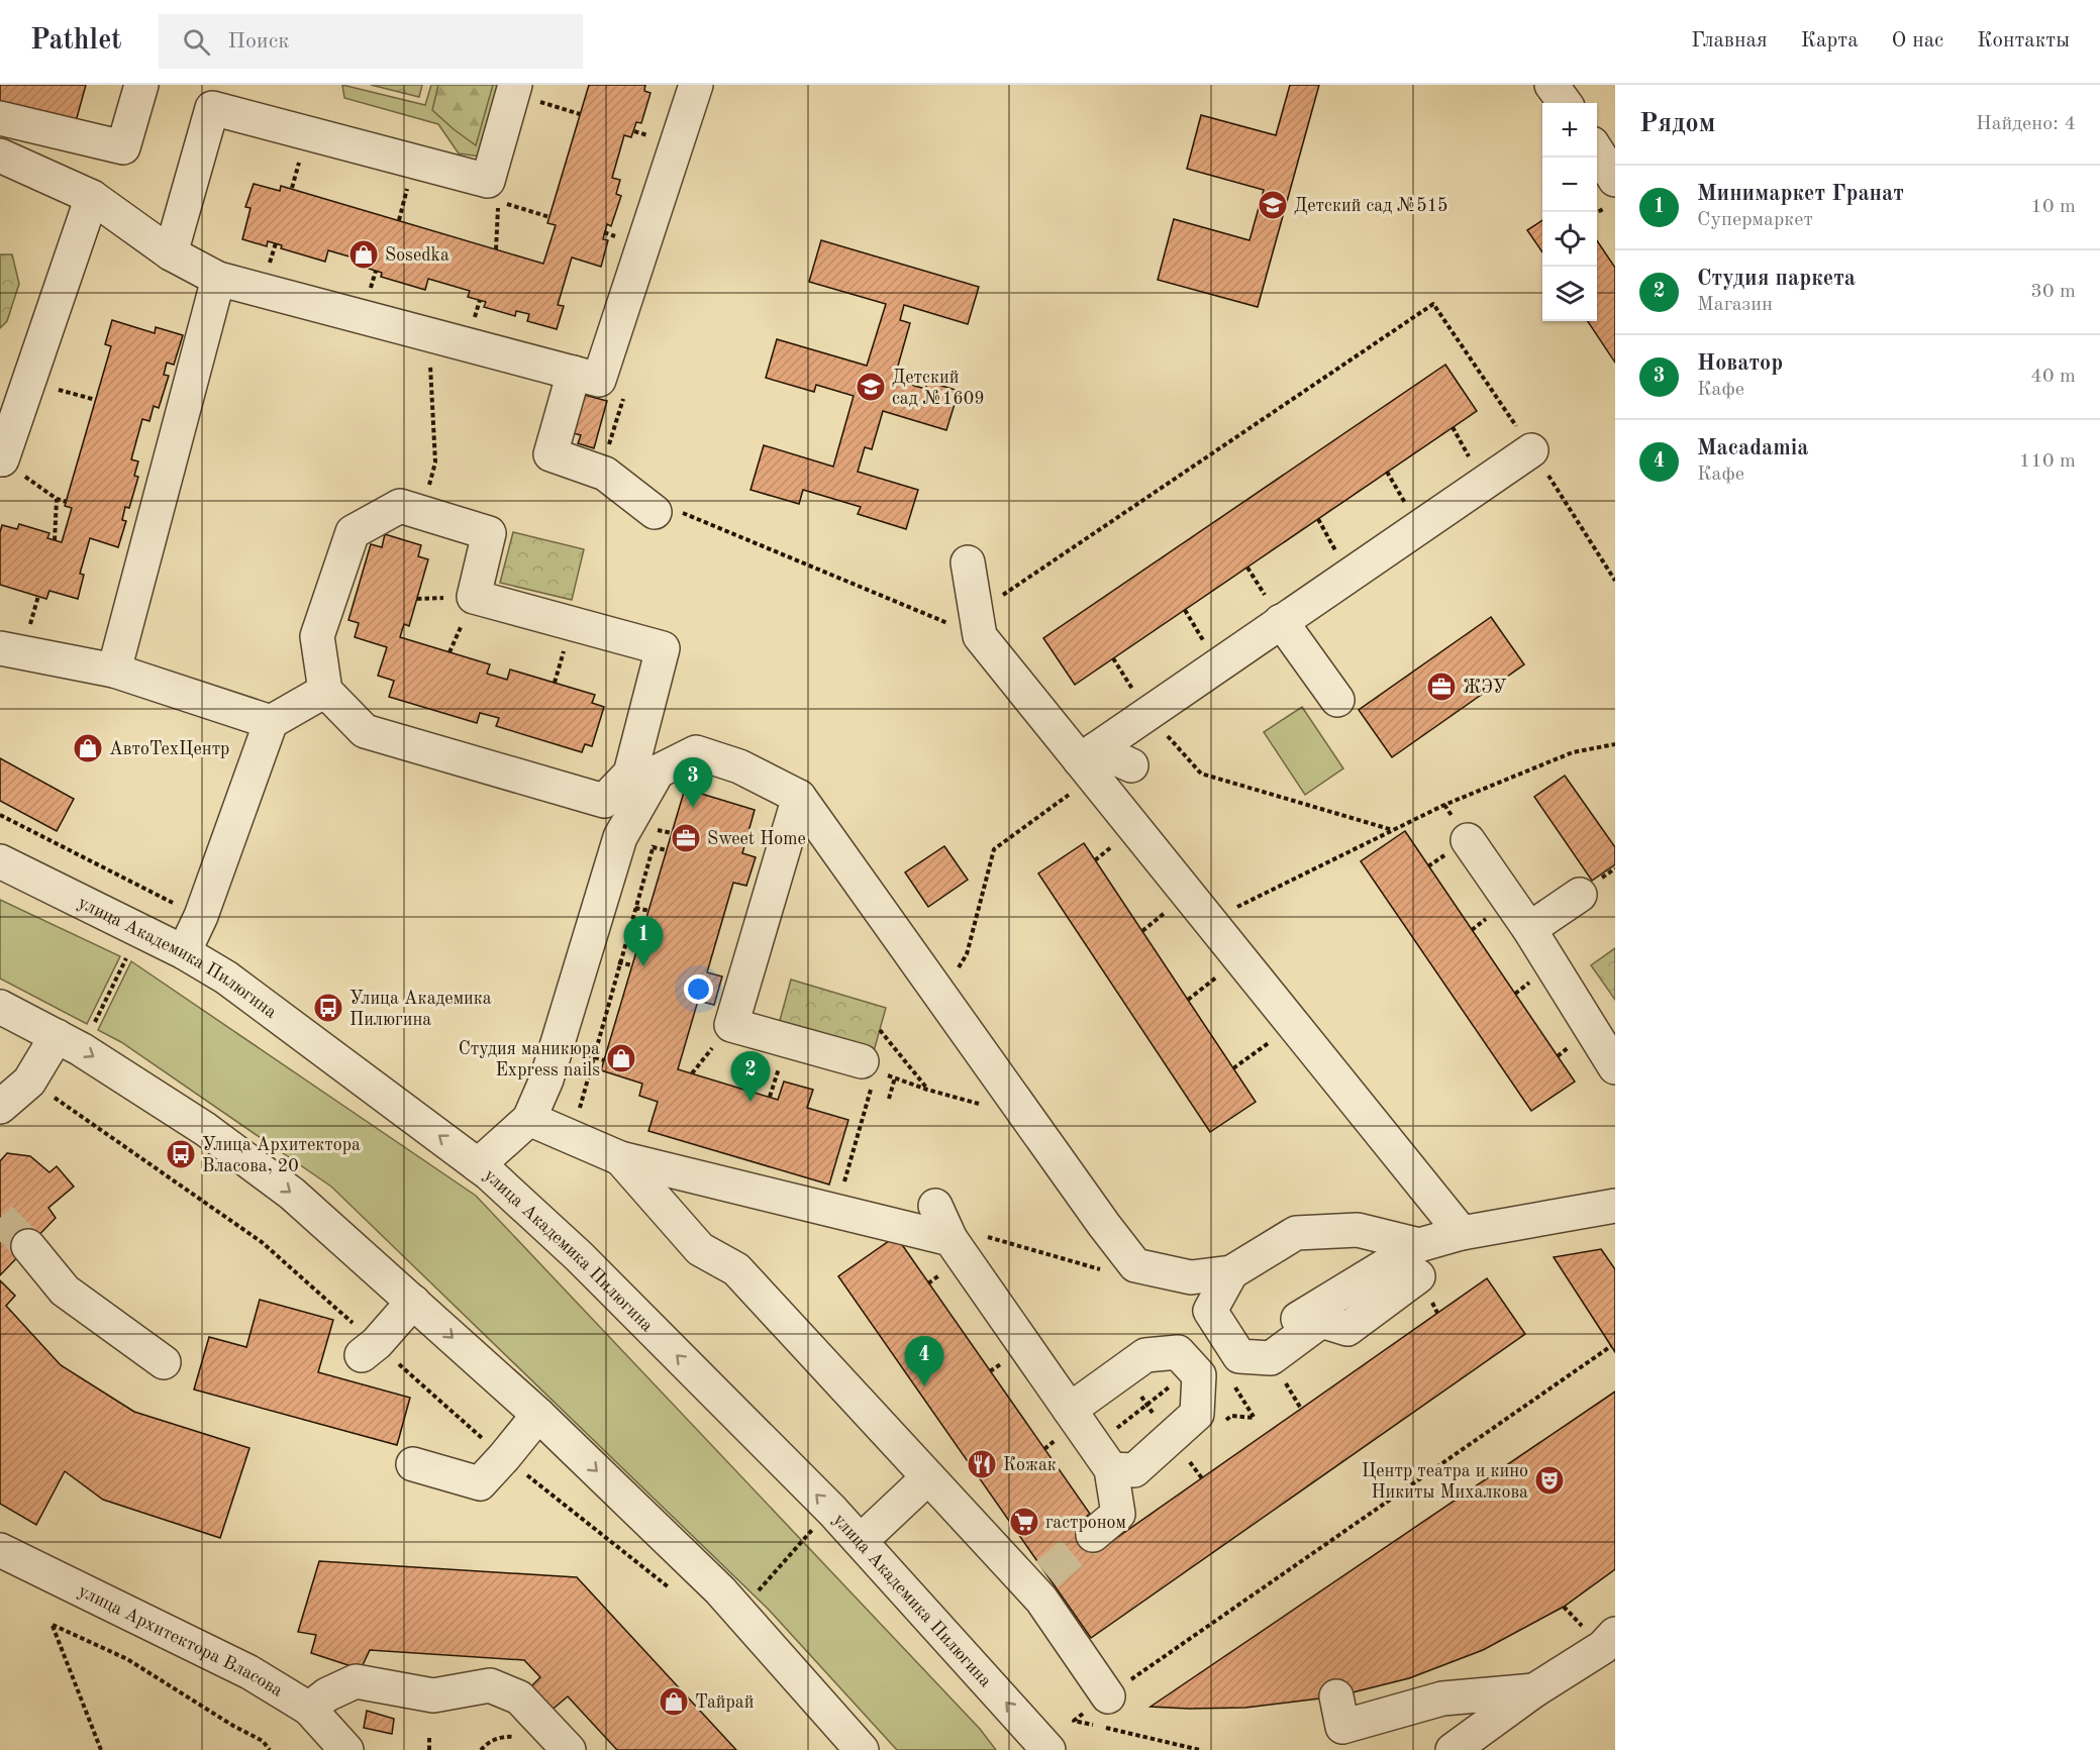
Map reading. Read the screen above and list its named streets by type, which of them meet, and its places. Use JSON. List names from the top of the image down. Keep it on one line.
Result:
{"streets":{"street":["улица Академика Пилюгина","улица Архитектора Власова"]},"places":{"school or university":["Детский сад №515","Детский сад №1609"],"shop":["Sosedka","АвтоТехЦентр","Студия маникюра Express nails","Тайрай"],"office":["ЖЭУ","Sweet Home"],"bus stop":["Улица Академика Пилюгина","Улица Архитектора Власова, 20"],"restaurant":["Кожак"],"theatre":["Центр театра и кино Никиты Михалкова"],"supermarket":["гастроном"]},"page":{"header":"Pathlet","search":"Поиск","nav":["Главная","Карта","О нас","Контакты"],"heading":["Рядом","Найдено: 4"],"map_buttons":["+","−"],"list":[{"mark":"1","name":"Минимаркет Гранат","note":"Супермаркет","value":"10 m"},{"mark":"2","name":"Студия паркета","note":"Магазин","value":"30 m"},{"mark":"3","name":"Новатор","note":"Кафе","value":"40 m"},{"mark":"4","name":"Macadamia","note":"Кафе","value":"110 m"}],"pins":["3","1","2","4"]}}
